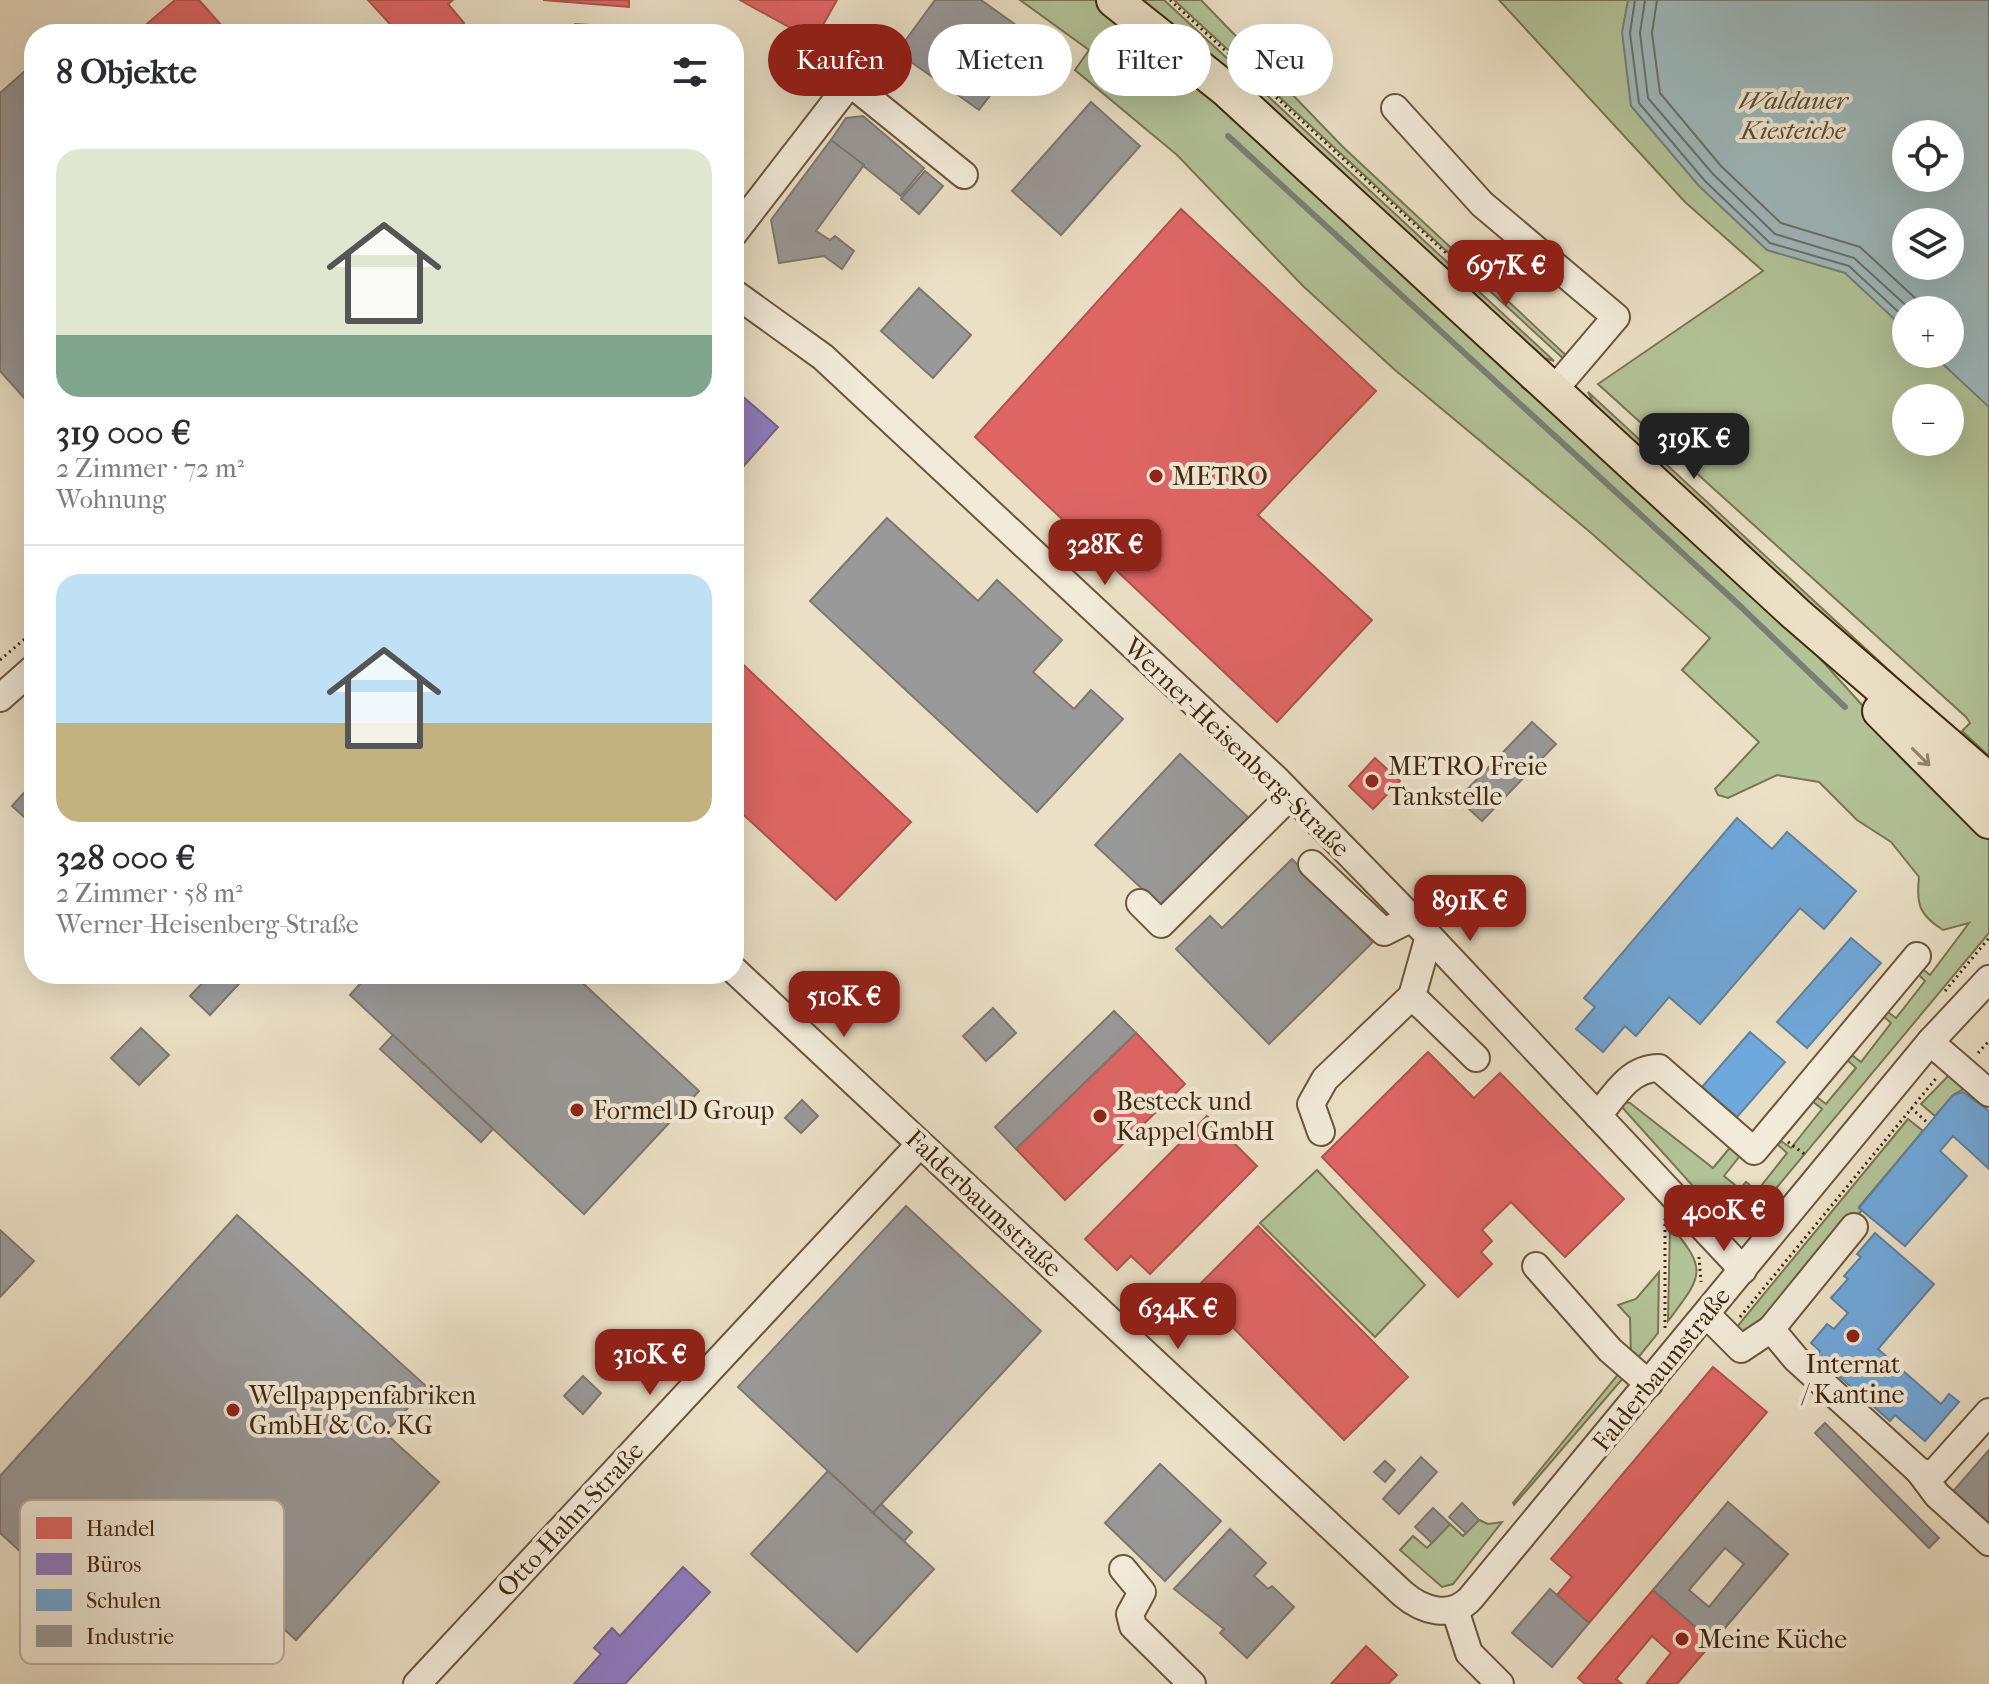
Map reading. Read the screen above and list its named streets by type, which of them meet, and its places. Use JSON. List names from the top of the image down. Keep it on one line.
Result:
{"streets":{"street":["Werner-Heisenberg-Straße","Falderbaumstraße","Otto-Hahn-Straße"]},"crossings":[["Werner-Heisenberg-Straße","Falderbaumstraße"],["Falderbaumstraße","Otto-Hahn-Straße"]],"parks":["Waldauer Kiesteiche"],"places":["METRO","METRO Freie Tankstelle","Formel D Group","Besteck und Kappel GmbH","Internat / Kantine","Wellpappenfabriken GmbH & Co. KG","Meine Küche"],"legend":["Handel","Büros","Schulen","Industrie"],"page":{"chip":["Kaufen","Mieten","Filter","Neu"],"heading":"8 Objekte","map_buttons":["+","−"],"list":[{"name":"319 000 €","note":"2 Zimmer · 72 m² · Wohnung"},{"name":"328 000 €","note":"2 Zimmer · 58 m² · Werner-Heisenberg-Straße"}],"price":["697K €","319K €","328K €","891K €","510K €","400K €","634K €","310K €"]}}
